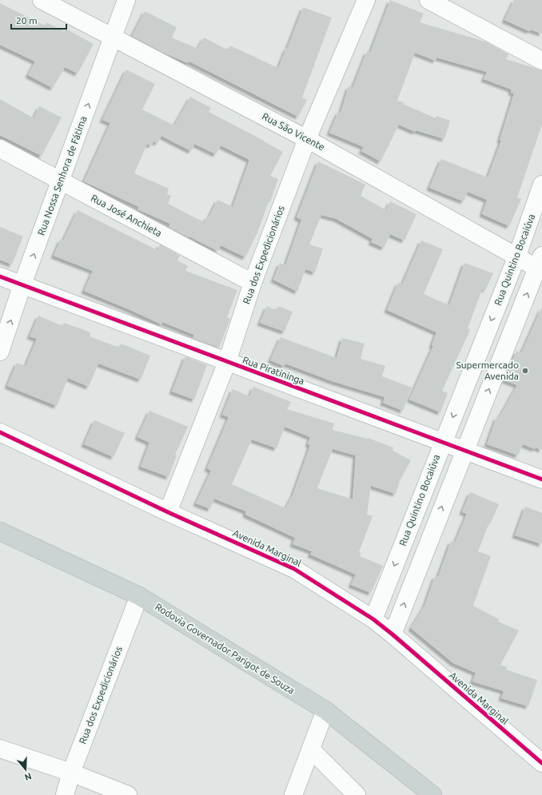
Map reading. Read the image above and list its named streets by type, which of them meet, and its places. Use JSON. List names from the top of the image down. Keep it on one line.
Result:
{"streets":{"main road":["Rodovia Governador Parigot de Souza"],"street":["Rua São Vicente","Rua Nossa Senhora de Fátima","Rua José Anchieta","Rua dos Expedicionários","Rua Quintino Bocaiúva","Rua Piratininga","Avenida Marginal"]},"crossings":[["Rua São Vicente","Rua Nossa Senhora de Fátima"],["Rua São Vicente","Rua dos Expedicionários"],["Rua São Vicente","Rua Quintino Bocaiúva"],["Rua Nossa Senhora de Fátima","Rua José Anchieta"],["Rua Nossa Senhora de Fátima","Rua Piratininga"],["Rua José Anchieta","Rua dos Expedicionários"],["Rua dos Expedicionários","Rua Piratininga"],["Rua dos Expedicionários","Avenida Marginal"],["Rua dos Expedicionários","Rodovia Governador Parigot de Souza"],["Rua Quintino Bocaiúva","Rua Piratininga"],["Rua Quintino Bocaiúva","Avenida Marginal"]],"one_way":["Rua Nossa Senhora de Fátima"],"places":["Supermercado Avenida"],"scale_bar":"20 m","north":"bottom"}
